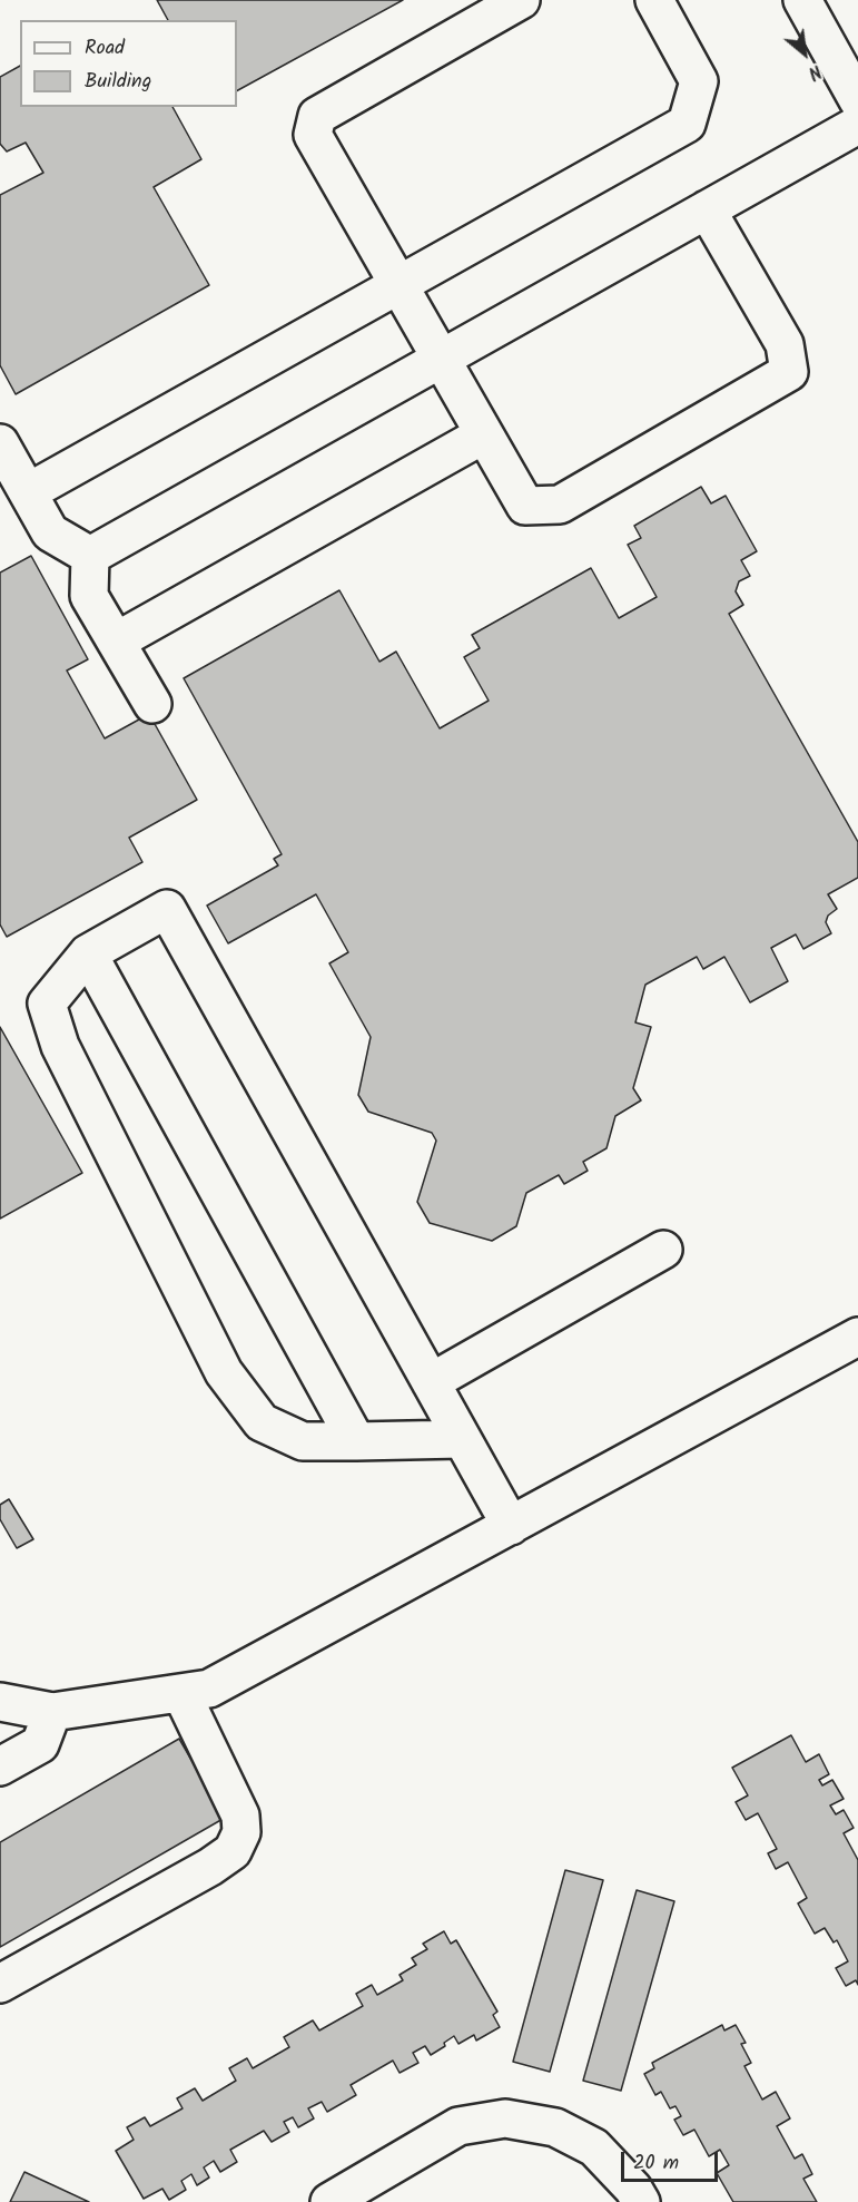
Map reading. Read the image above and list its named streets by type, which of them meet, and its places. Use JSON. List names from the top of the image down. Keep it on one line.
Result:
{"legend":["Road","Building"],"scale_bar":"20 m","north":"bottom right"}
